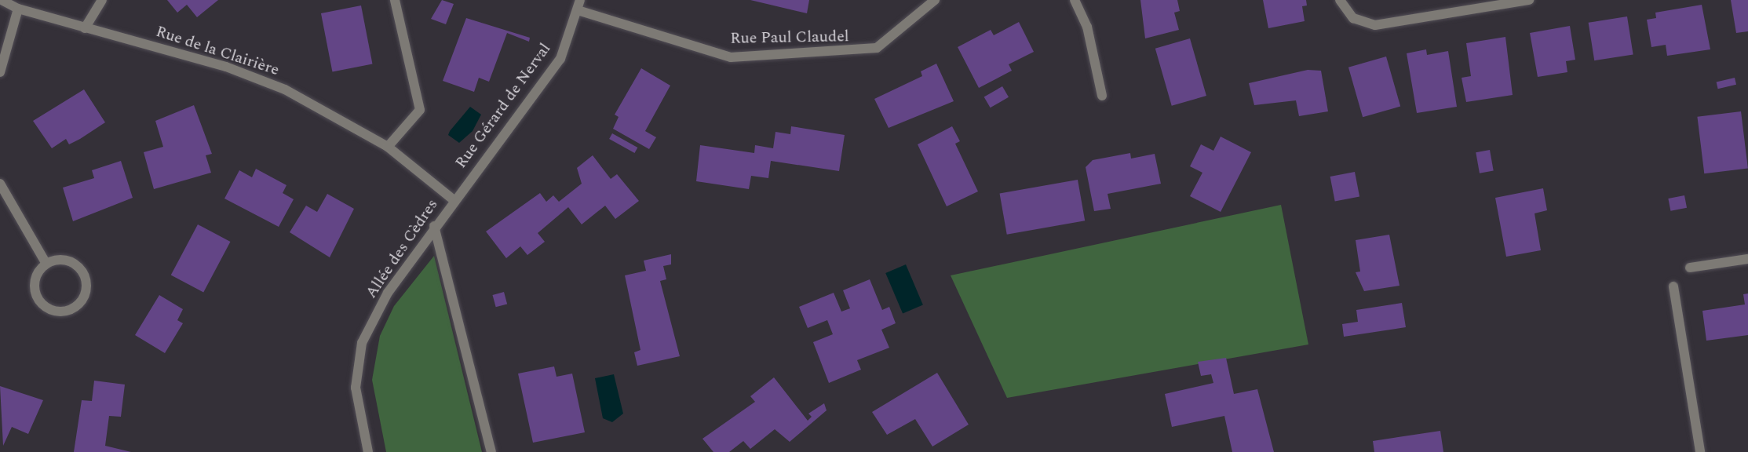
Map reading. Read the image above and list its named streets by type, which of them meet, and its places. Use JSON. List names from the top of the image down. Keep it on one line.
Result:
{"streets":{"street":["Rue Paul Claudel","Rue de la Clairière","Rue Gérard de Nerval","Allée des Cèdres"]},"crossings":[["Rue Paul Claudel","Rue Gérard de Nerval"],["Rue de la Clairière","Rue Gérard de Nerval"],["Rue de la Clairière","Allée des Cèdres"],["Rue Gérard de Nerval","Allée des Cèdres"]]}
